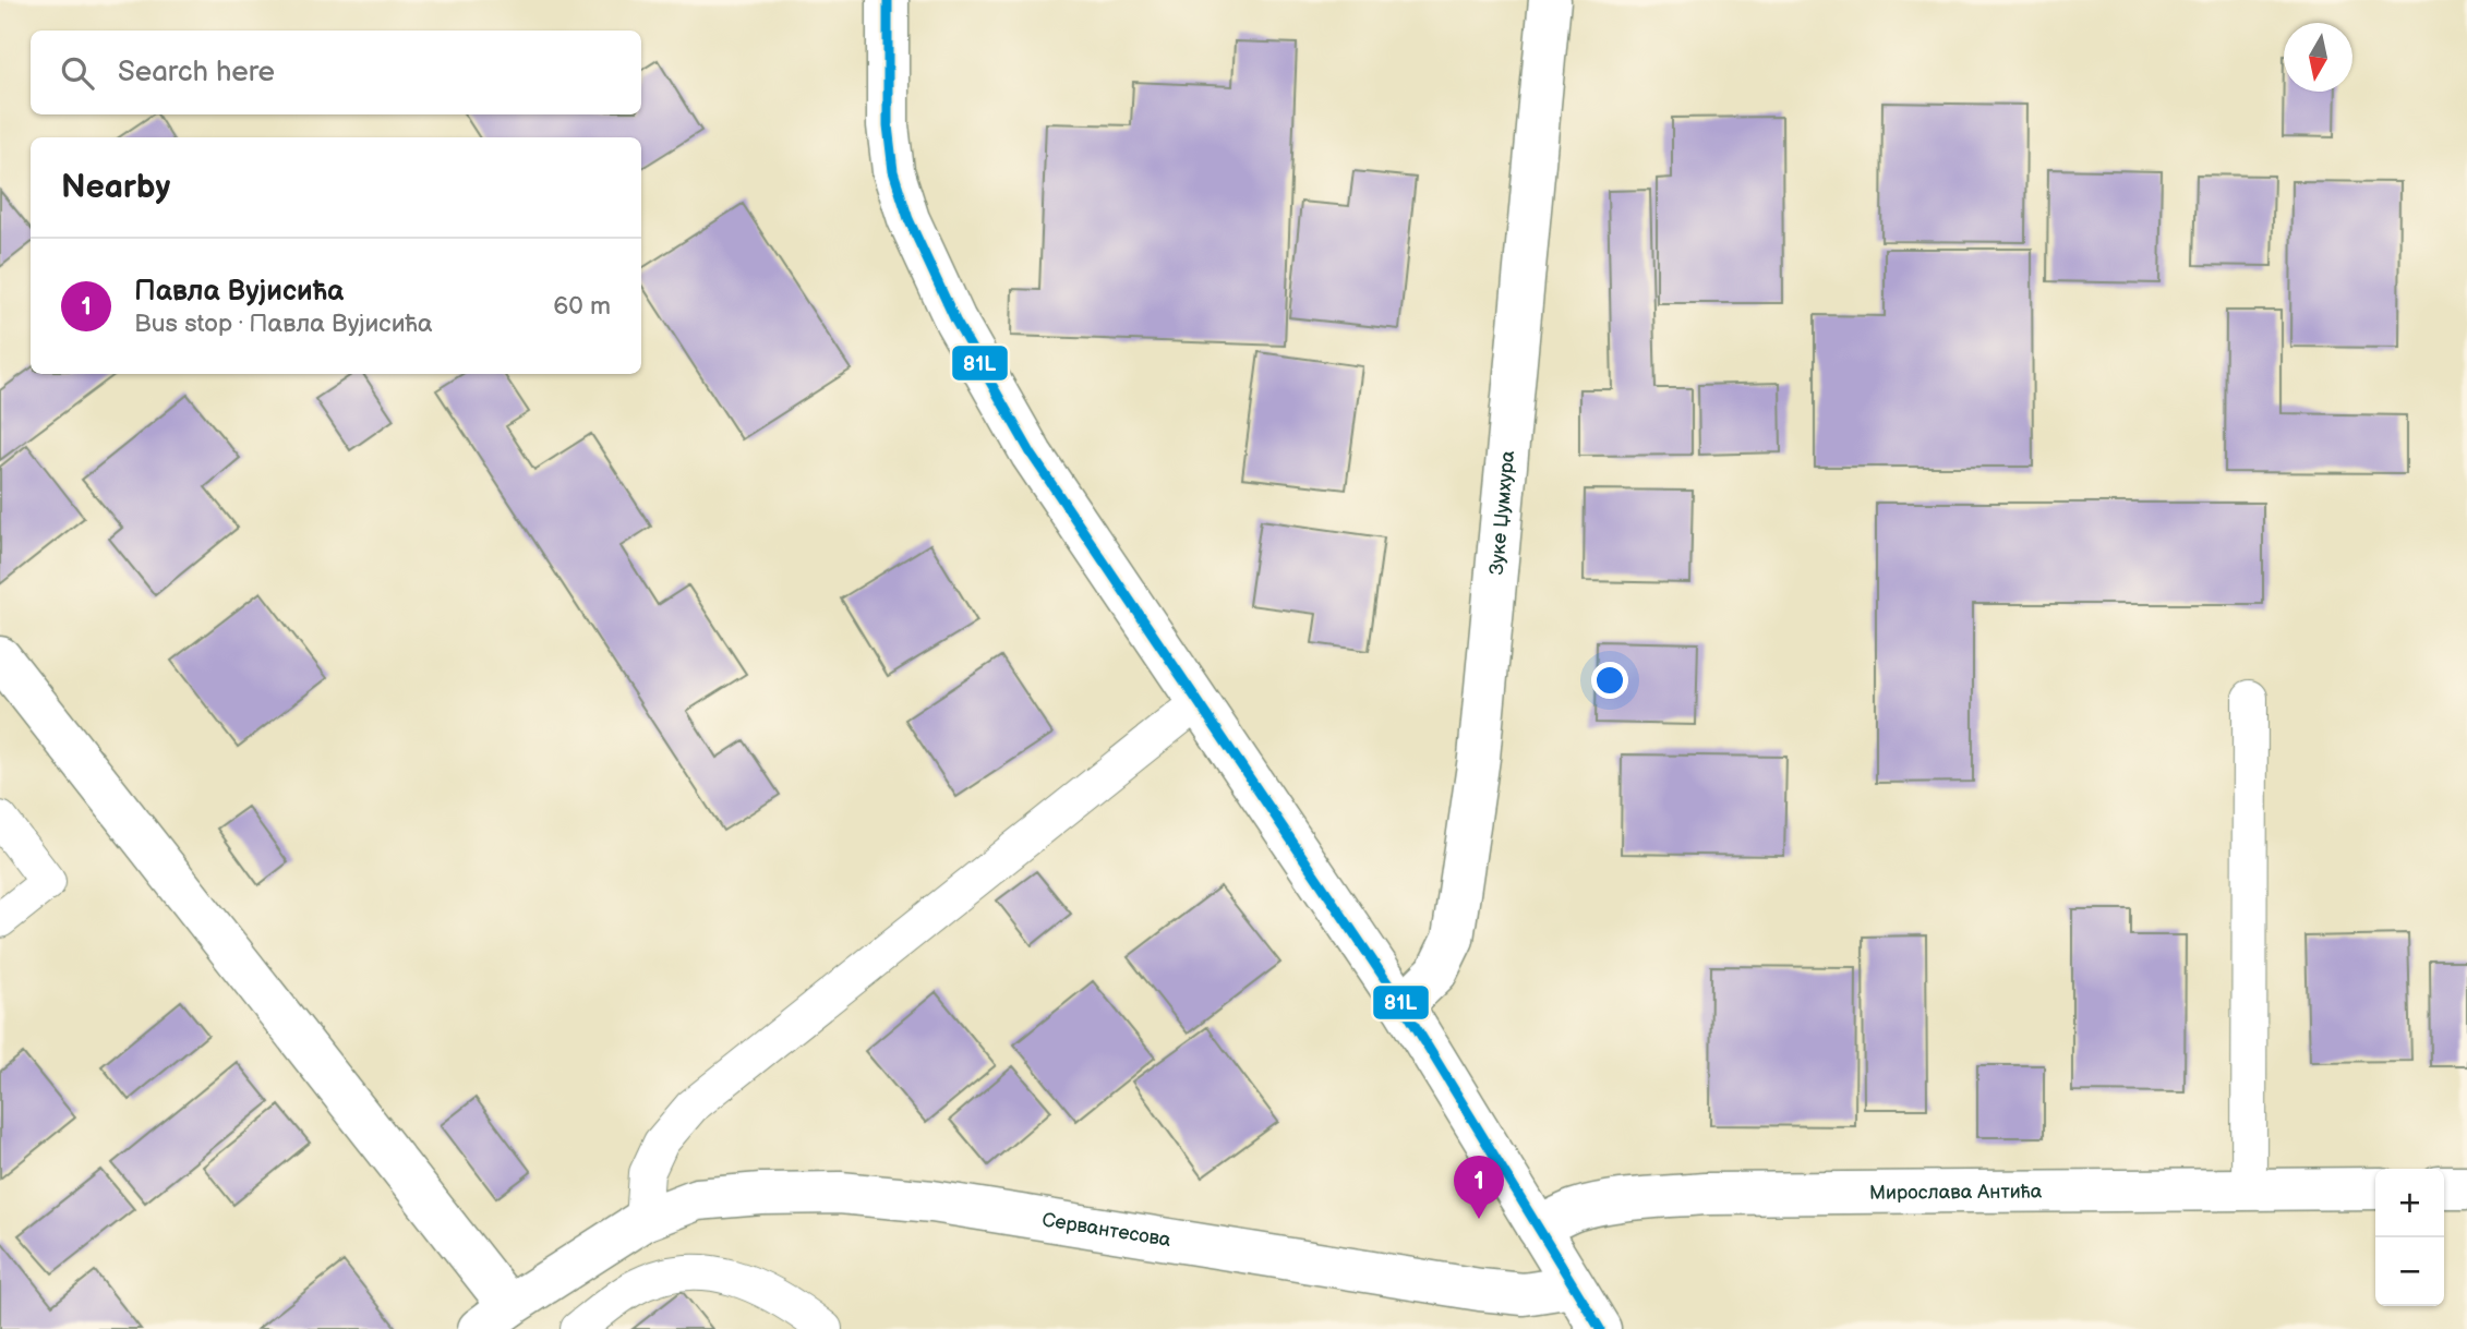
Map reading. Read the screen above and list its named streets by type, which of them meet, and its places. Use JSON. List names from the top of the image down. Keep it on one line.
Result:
{"streets":{"street":["Зуке Џумхура","Мирослава Антића","Сервантесова"]},"lines":["transit line 81L"],"north":"bottom","page":{"search":"Search here","heading":"Nearby","list":[{"mark":"1","name":"Павла Вујисића","note":"Bus stop · Павла Вујисића","value":"60 m"}],"pins":"1","map_buttons":["+","−"]}}
